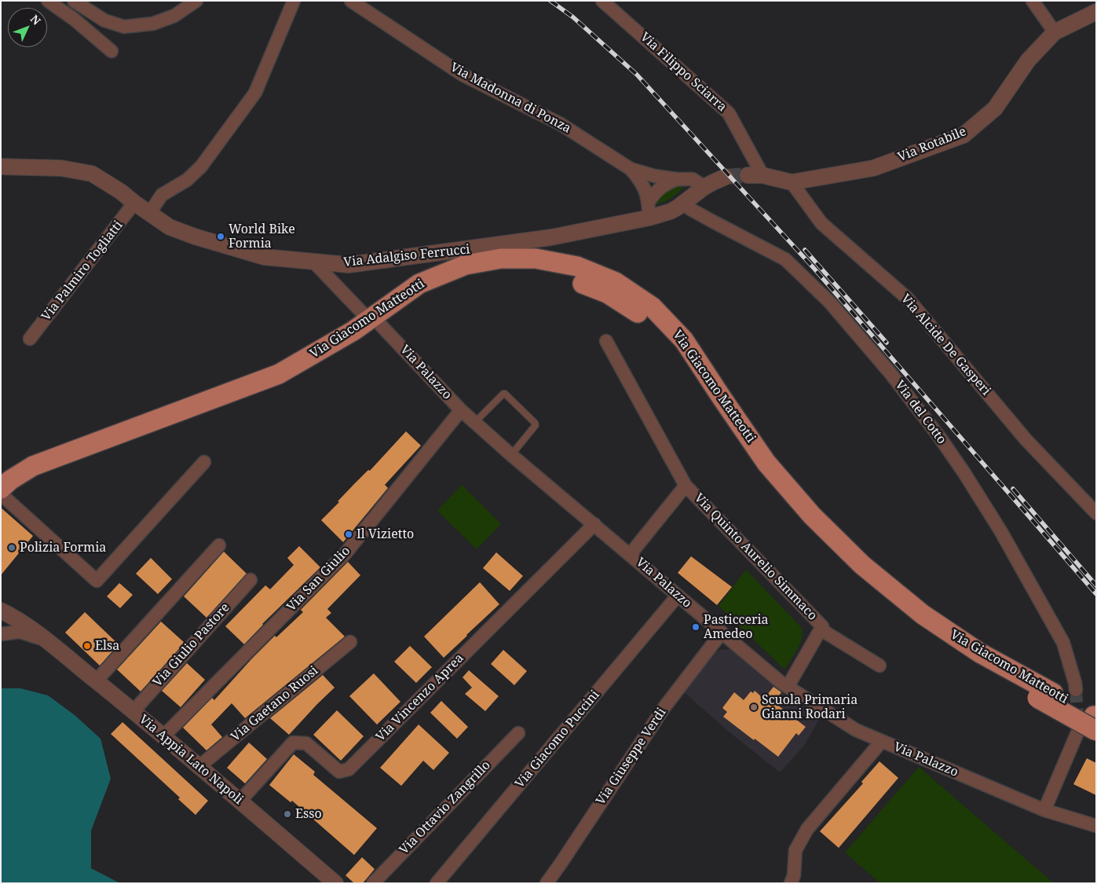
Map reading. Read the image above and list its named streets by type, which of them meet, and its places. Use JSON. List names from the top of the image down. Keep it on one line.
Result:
{"streets":{"main road":["Via Giacomo Matteotti"],"street":["Via Filippo Sciarra","Via Madonna di Ponza","Via Rotabile","Via Adalgiso Ferrucci","Via Palmiro Togliatti","Via Alcide De Gasperi","Via Palazzo","Via del Cotto","Via Quinto Aurelio Simmaco","Via San Giulio","Via Giulio Pastore","Via Vincenzo Aprea","Via Gaetano Ruosi","Via Giacomo Puccini","Via Giuseppe Verdi","Via Appia Lato Napoli","Via Ottavio Zangrillo"]},"crossings":[["Via Madonna di Ponza","Via Adalgiso Ferrucci"],["Via Rotabile","Via Alcide De Gasperi"],["Via Adalgiso Ferrucci","Via Palmiro Togliatti"],["Via Adalgiso Ferrucci","Via Palazzo"],["Via Adalgiso Ferrucci","Via del Cotto"],["Via Giacomo Matteotti","Via Palazzo"],["Via Palazzo","Via Quinto Aurelio Simmaco"],["Via Palazzo","Via San Giulio"],["Via Palazzo","Via Vincenzo Aprea"],["Via Palazzo","Via Giacomo Puccini"],["Via Palazzo","Via Giuseppe Verdi"],["Via San Giulio","Via Appia Lato Napoli"],["Via Giulio Pastore","Via Appia Lato Napoli"],["Via Vincenzo Aprea","Via Appia Lato Napoli"],["Via Gaetano Ruosi","Via Appia Lato Napoli"]],"places":["World Bike Formia","Il Vizietto","Polizia Formia","Pasticceria Amedeo","Elsa","Scuola Primaria Gianni Rodari","Esso"],"north":"top right"}
